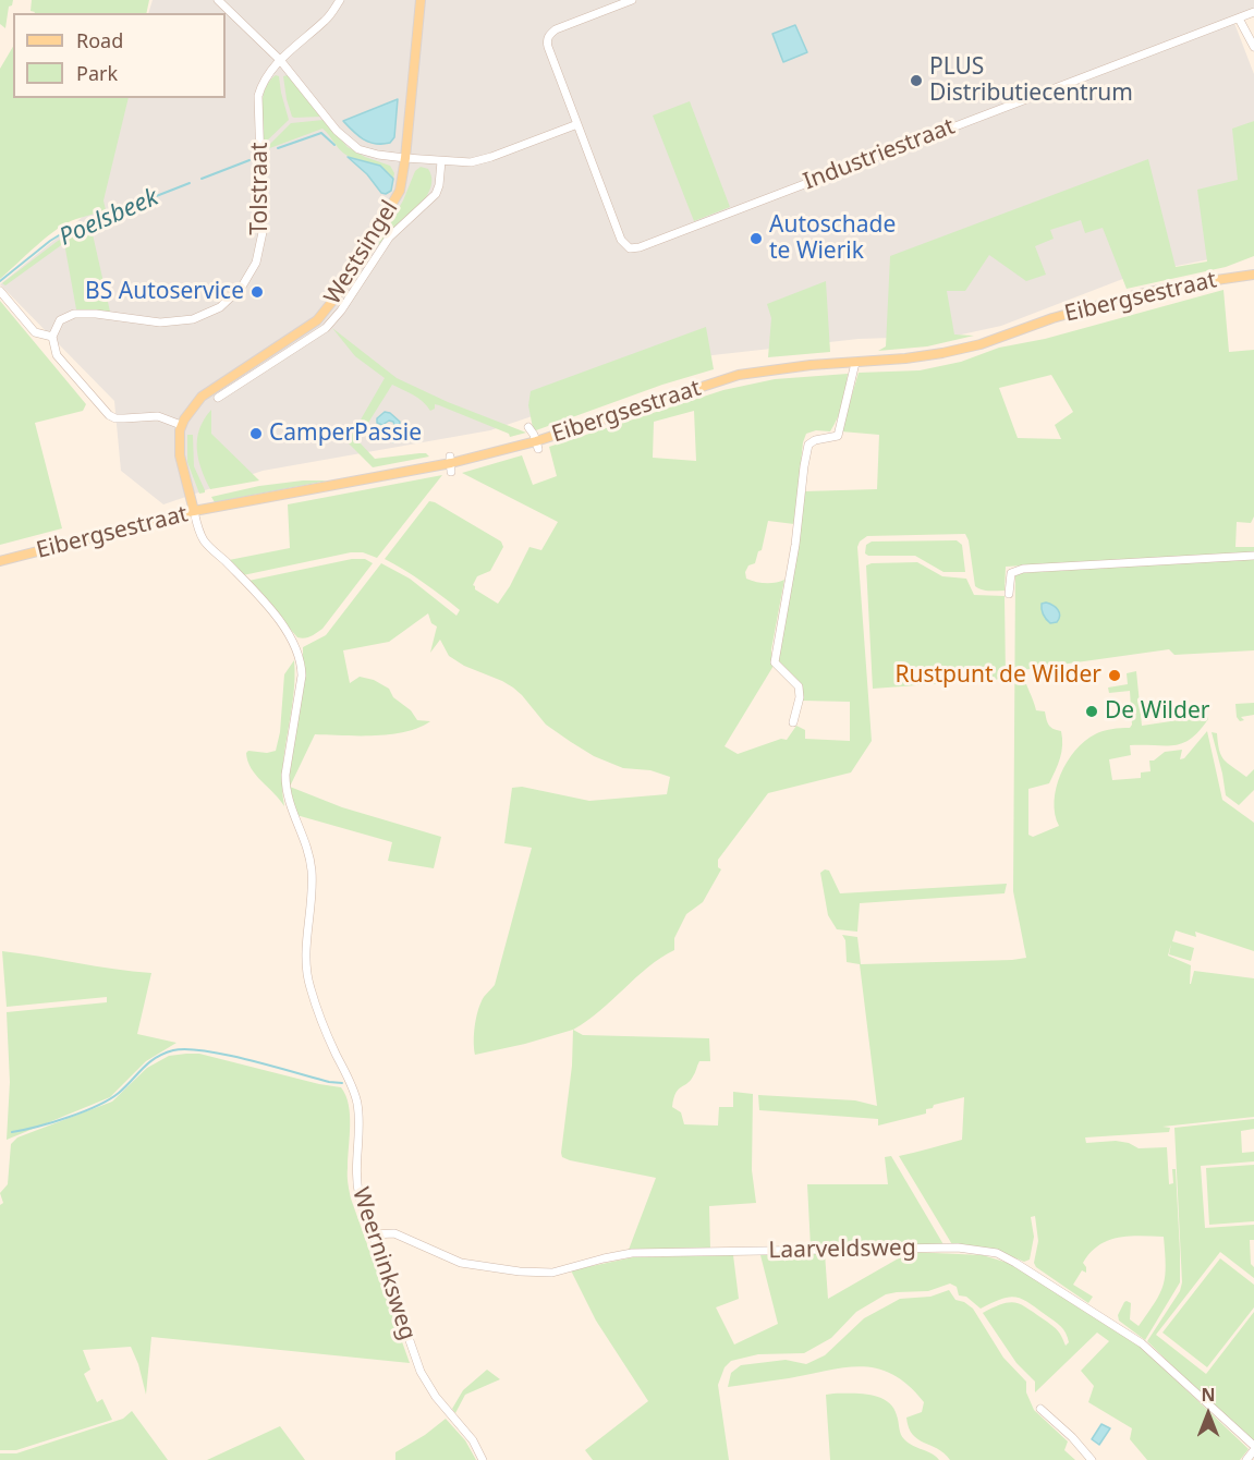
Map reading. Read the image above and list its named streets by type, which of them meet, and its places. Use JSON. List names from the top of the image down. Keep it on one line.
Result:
{"streets":{"main road":["Westsingel","Eibergsestraat"],"street":["Industriestraat","Tolstraat","Laarveldsweg","Weerninksweg"]},"crossings":[["Eibergsestraat","Weerninksweg"],["Laarveldsweg","Weerninksweg"]],"water":["Poelsbeek"],"places":["PLUS Distributiecentrum","Autoschade te Wierik","BS Autoservice","CamperPassie","Rustpunt de Wilder","De Wilder"],"legend":["Road","Park"],"north":"top"}
